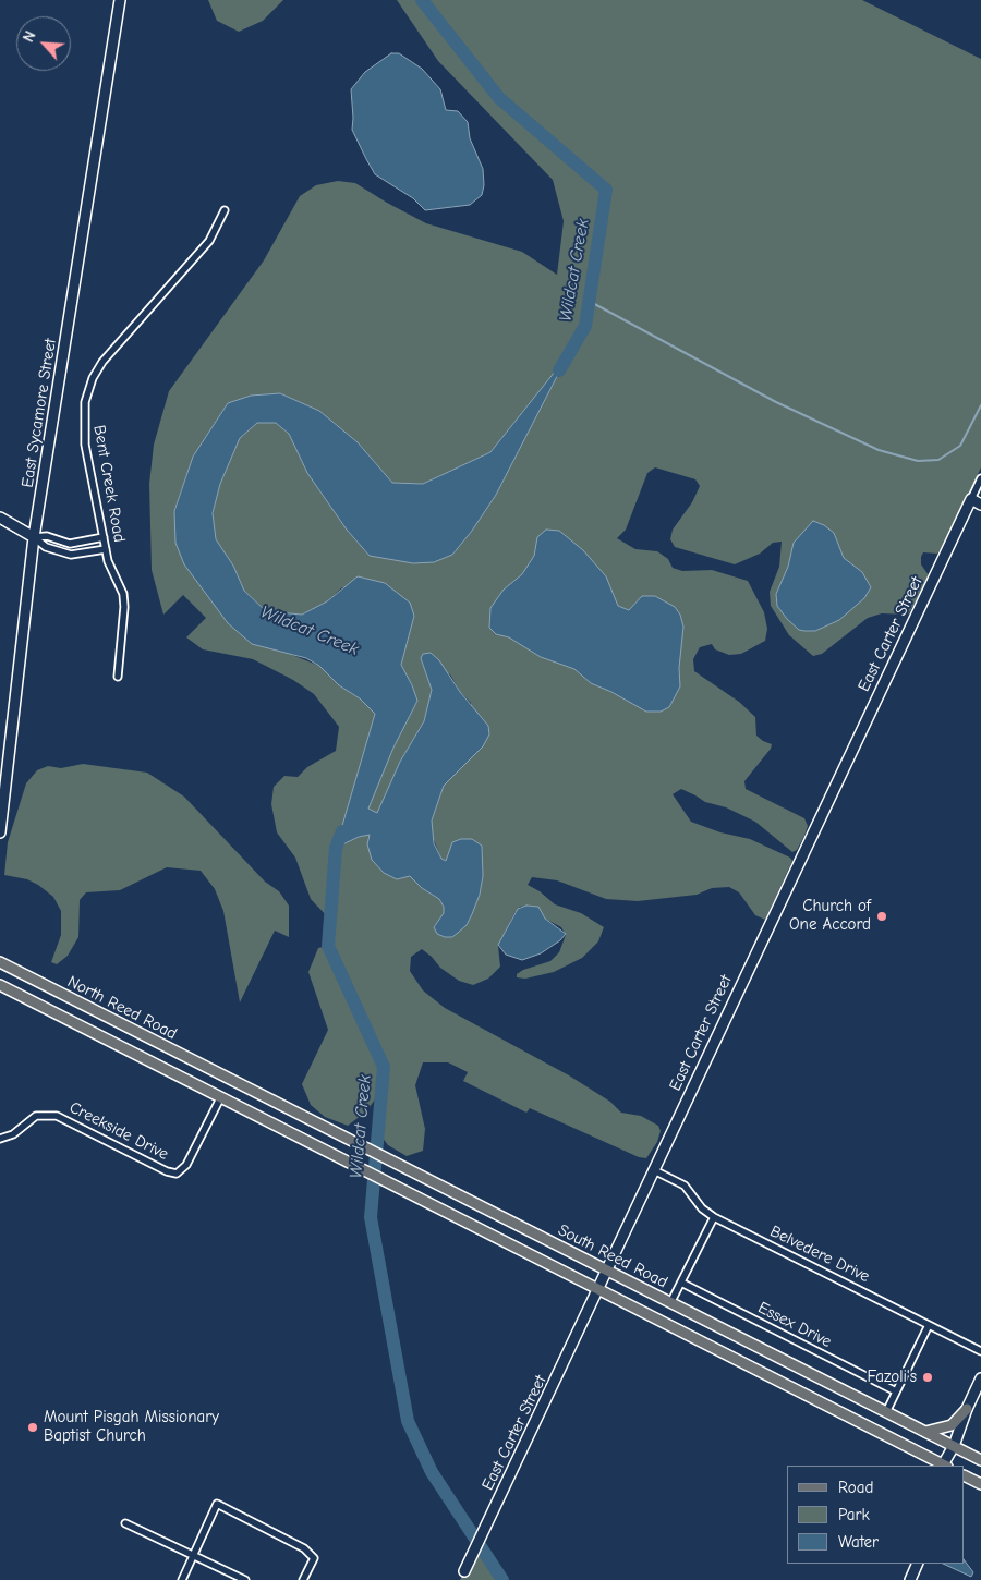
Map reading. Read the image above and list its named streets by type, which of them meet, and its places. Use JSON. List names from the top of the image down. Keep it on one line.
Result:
{"streets":{"main road":["North Reed Road","South Reed Road"],"street":["East Sycamore Street","Bent Creek Road","East Carter Street","Creekside Drive","Belvedere Drive","Essex Drive"]},"crossings":[["East Carter Street","Belvedere Drive"],["East Carter Street","South Reed Road"],["North Reed Road","South Reed Road"]],"water":["Wildcat Creek"],"places":["Church of One Accord","Fazoli's","Mount Pisgah Missionary Baptist Church"],"legend":["Road","Park","Water"],"north":"top left"}
